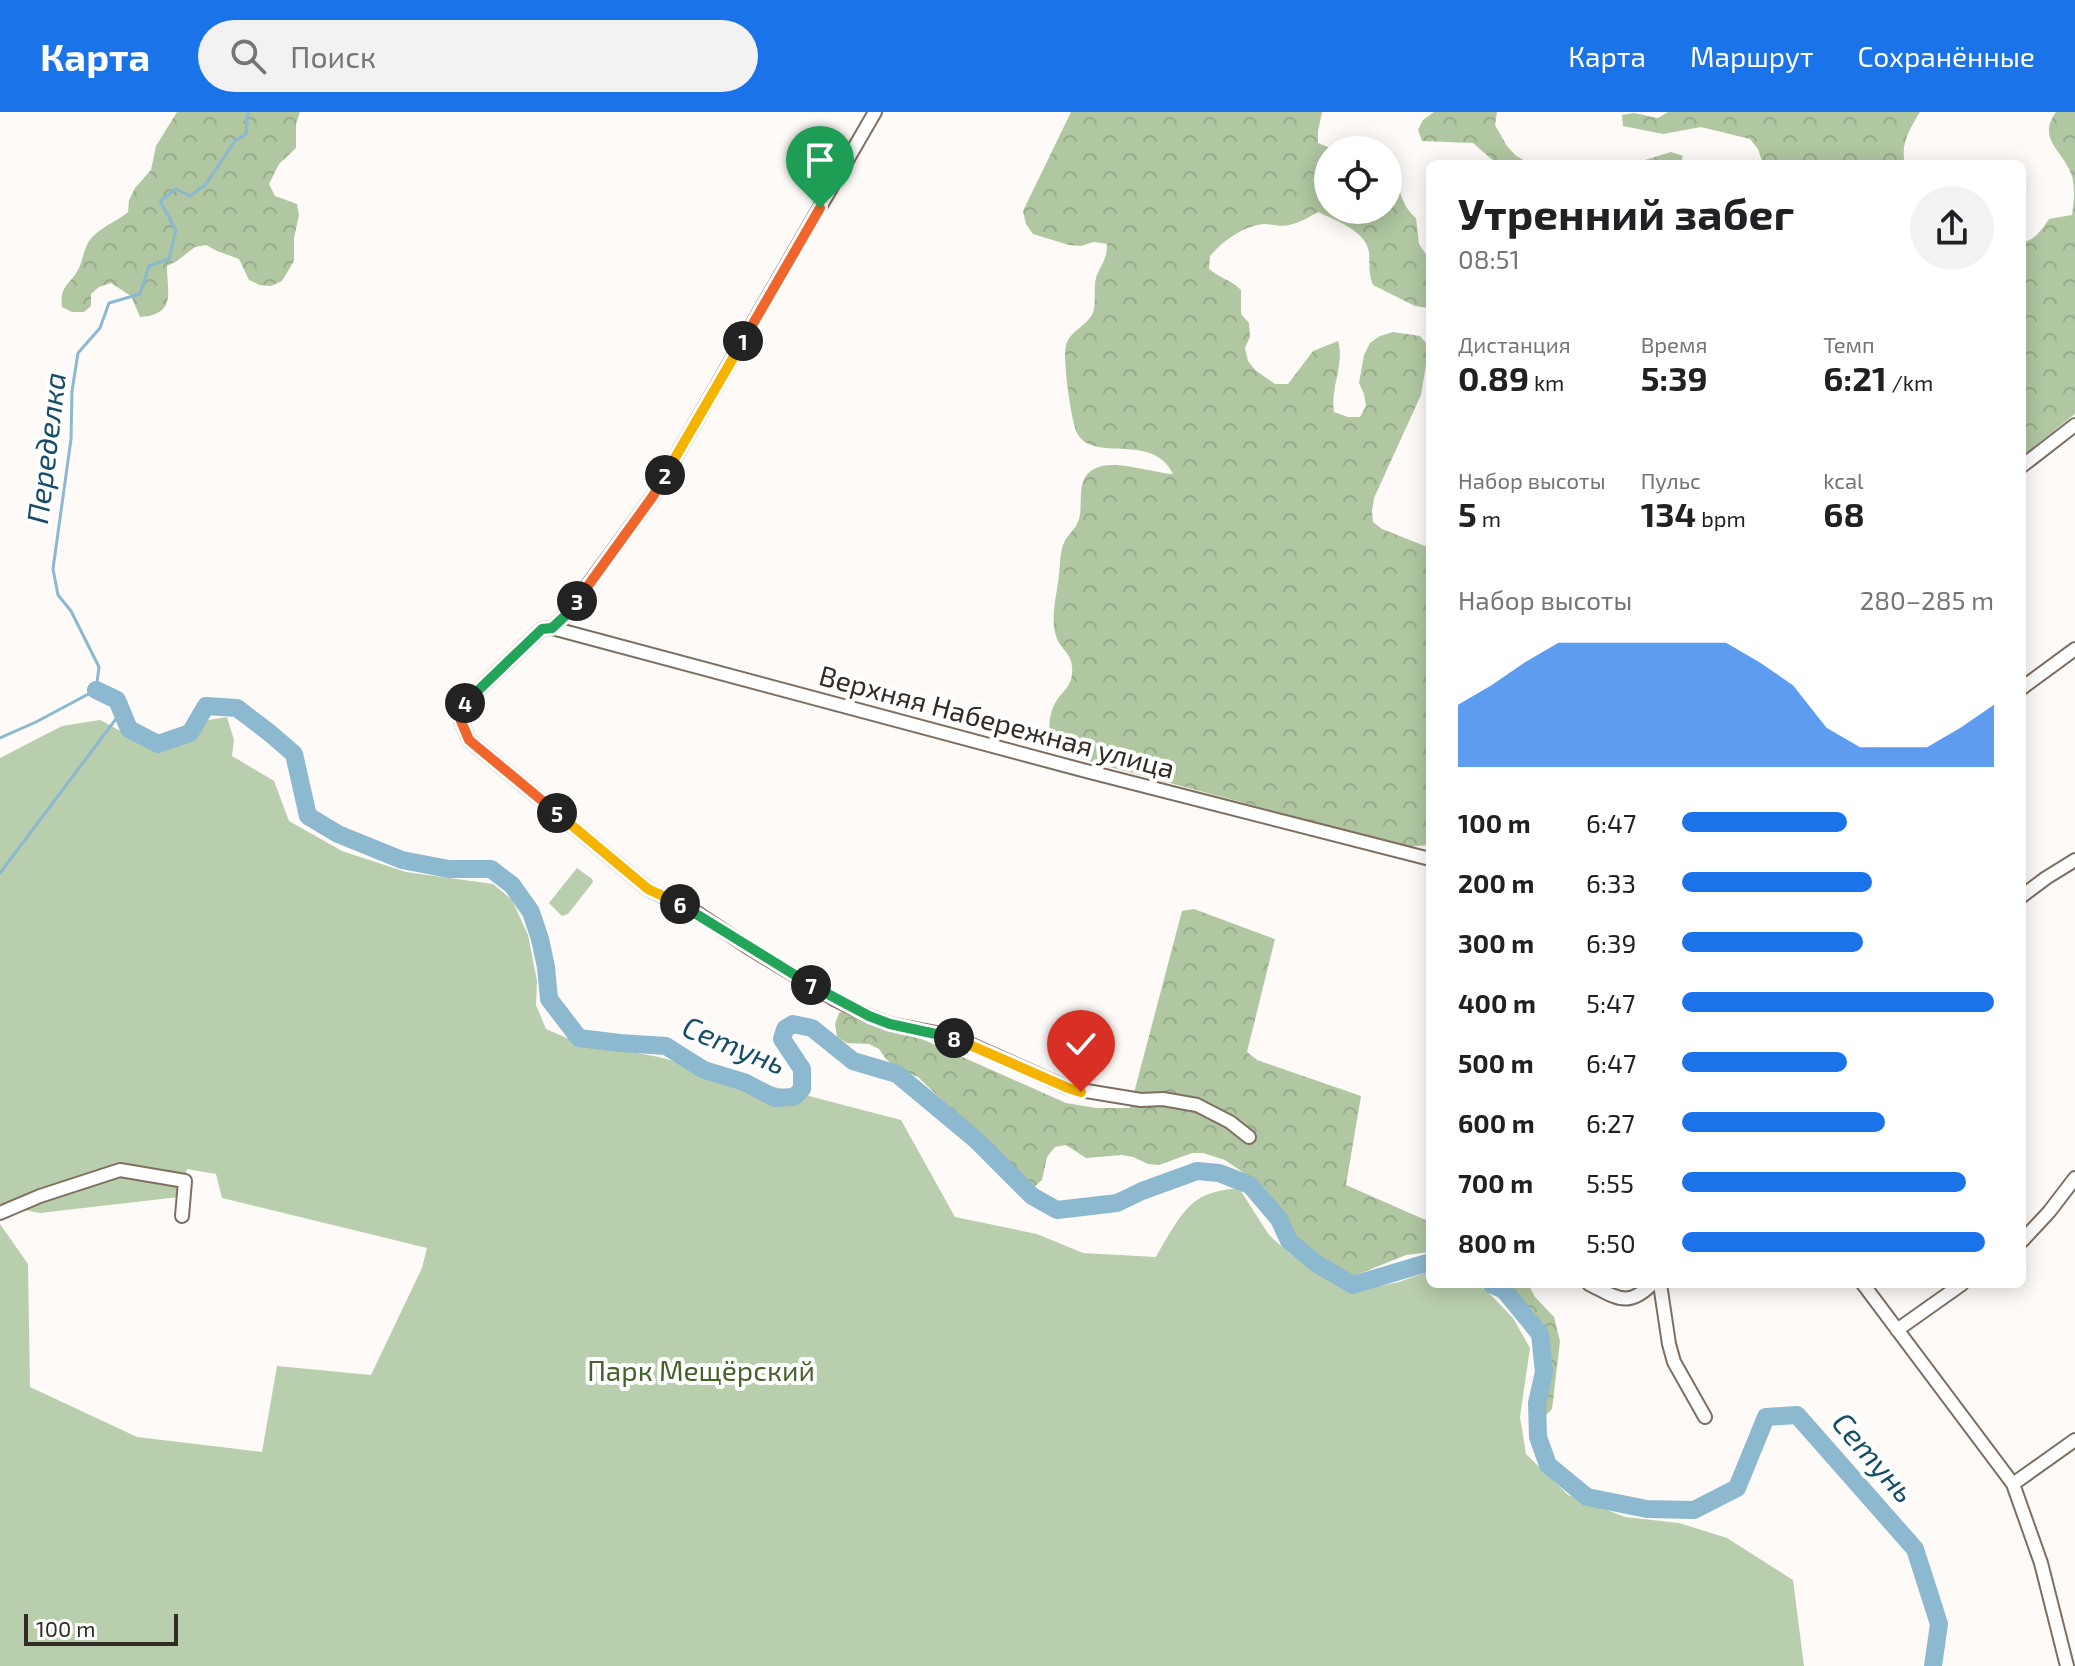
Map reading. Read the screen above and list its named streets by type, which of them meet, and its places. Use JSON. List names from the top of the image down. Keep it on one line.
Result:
{"streets":{"street":["Верхняя Набережная улица"]},"water":["Переделка","Сетунь"],"parks":["Парк Мещёрский"],"scale_bar":"100 m","page":{"header":"Карта","search":"Поиск","nav":["Карта","Маршрут","Сохранённые"],"heading":["Утренний забег","08:51"],"stats":[["Дистанция","0.89 km"],["Время","5:39"],["Темп","6:21 /km"],["Набор высоты","5 m"],["Пульс","134 bpm"],["kcal","68"]],"pins":["1","2","3","4","5","6","7","8"],"chart":["Набор высоты","280–285 m"],"list":[{"name":"100 m","note":"6:47"},{"name":"200 m","note":"6:33"},{"name":"300 m","note":"6:39"},{"name":"400 m","note":"5:47"},{"name":"500 m","note":"6:47"},{"name":"600 m","note":"6:27"},{"name":"700 m","note":"5:55"},{"name":"800 m","note":"5:50"}],"scale":"100 m"}}
